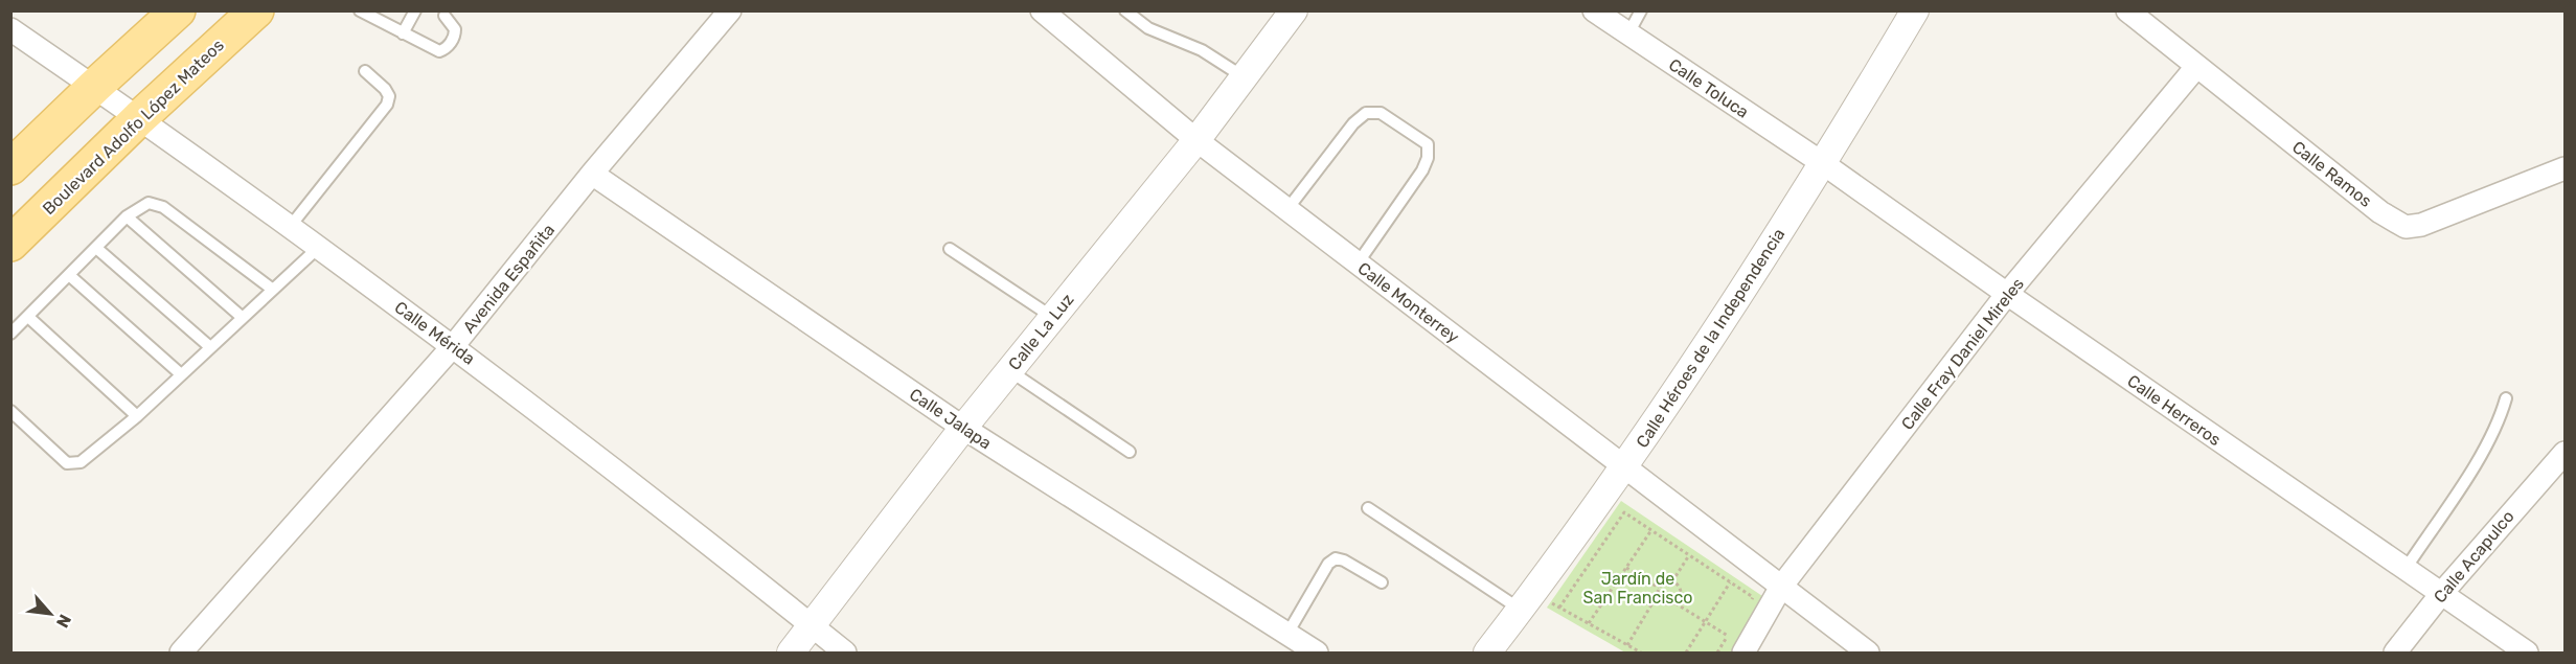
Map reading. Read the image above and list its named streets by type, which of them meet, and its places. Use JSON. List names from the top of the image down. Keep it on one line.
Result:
{"streets":{"main road":["Boulevard Adolfo López Mateos"],"street":["Calle Toluca","Calle Ramos","Avenida Españita","Calle Monterrey","Calle La Luz","Calle Mérida","Calle Héroes de la Independencia","Calle Fray Daniel Mireles","Calle Herreros","Calle Jalapa","Calle Acapulco"]},"crossings":[["Calle Toluca","Calle Héroes de la Independencia"],["Calle Toluca","Calle Herreros"],["Boulevard Adolfo López Mateos","Calle Mérida"],["Calle Ramos","Calle Fray Daniel Mireles"],["Avenida Españita","Calle Mérida"],["Avenida Españita","Calle Jalapa"],["Calle Monterrey","Calle La Luz"],["Calle Monterrey","Calle Héroes de la Independencia"],["Calle Monterrey","Calle Fray Daniel Mireles"],["Calle La Luz","Calle Mérida"],["Calle La Luz","Calle Jalapa"],["Calle Héroes de la Independencia","Calle Herreros"],["Calle Fray Daniel Mireles","Calle Herreros"],["Calle Herreros","Calle Acapulco"]],"parks":["Jardín de San Francisco"],"north":"bottom right"}
